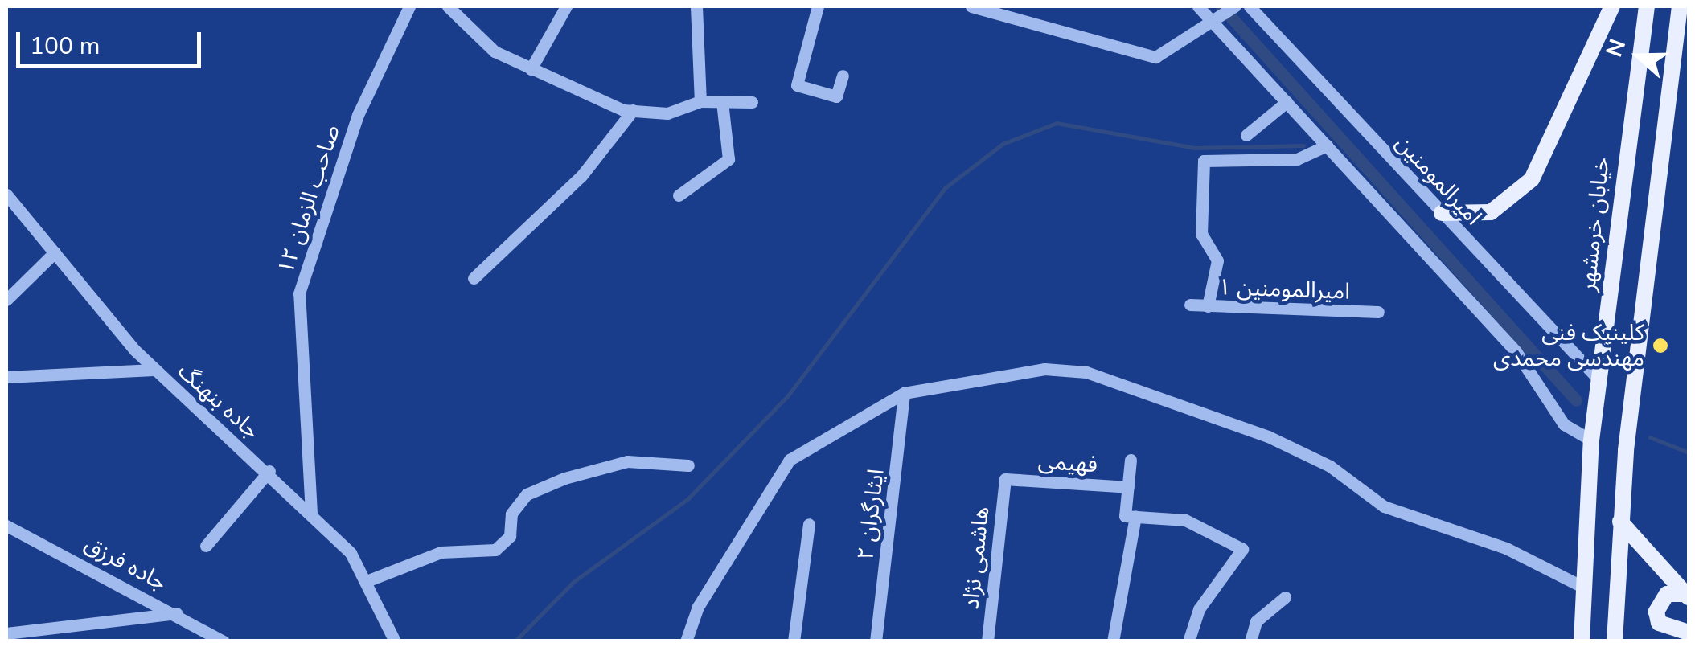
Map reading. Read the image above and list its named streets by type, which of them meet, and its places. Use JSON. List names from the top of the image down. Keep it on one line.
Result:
{"streets":{"main road":["خیابان خرمشهر"],"street":["امیرالمومنین","صاحب الزمان ۱۲","امیرالمومنین ۱","جاده بنهنگ","فهیمی","ایثارگران ۲","هاشمی نژاد","جاده فرزق"]},"crossings":[["امیرالمومنین","خیابان خرمشهر"],["صاحب الزمان ۱۲","جاده بنهنگ"],["فهیمی","هاشمی نژاد"]],"places":["کلینیک فنی مهندسی محمدی"],"scale_bar":"100 m","north":"left"}
